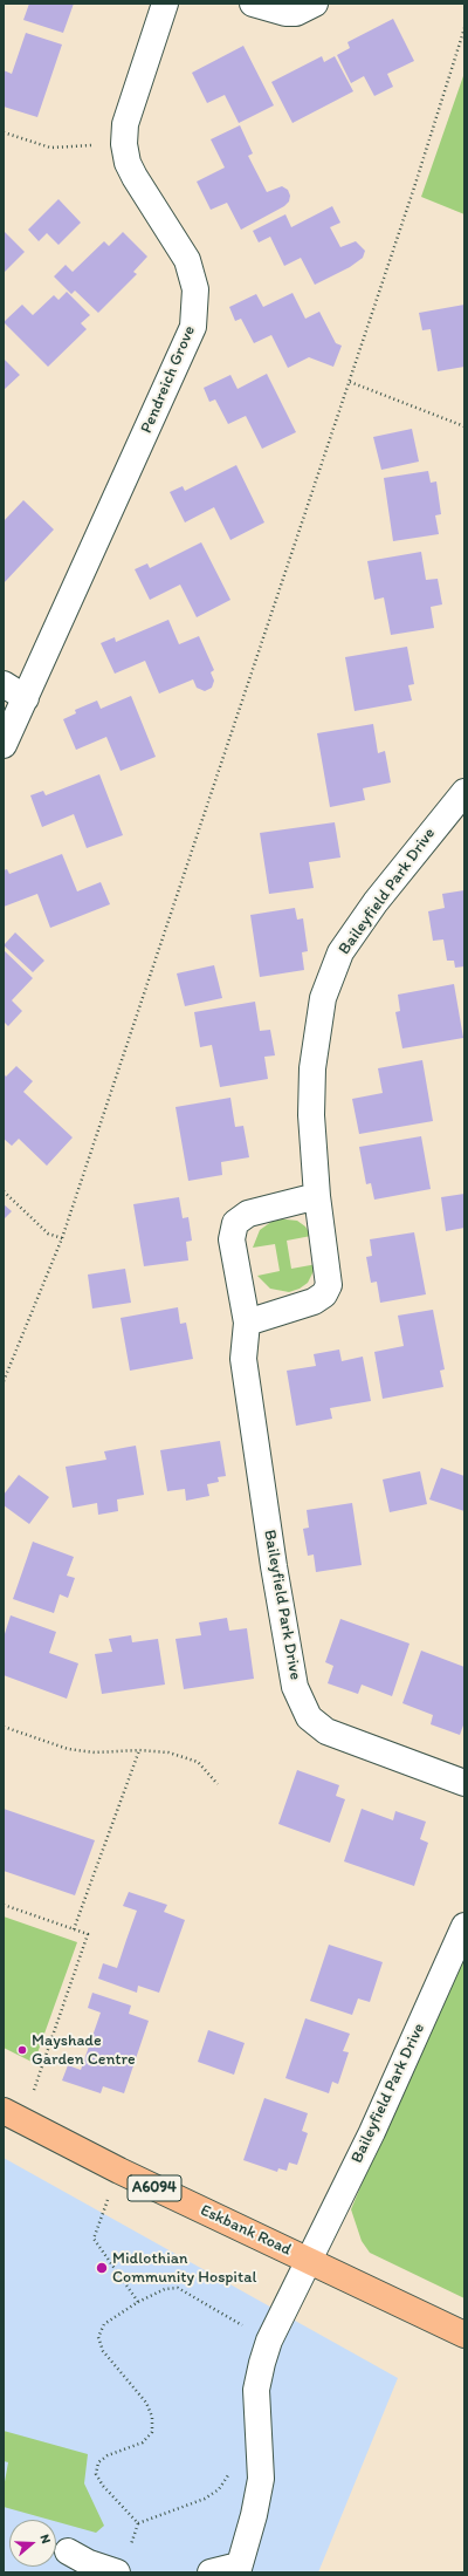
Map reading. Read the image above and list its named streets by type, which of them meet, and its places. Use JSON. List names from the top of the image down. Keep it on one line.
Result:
{"streets":{"main road":["A6094","Eskbank Road"],"street":["Pendreich Grove","Baileyfield Park Drive"]},"crossings":[["Baileyfield Park Drive","Eskbank Road"]],"places":["Mayshade Garden Centre","Midlothian Community Hospital"],"north":"right"}
